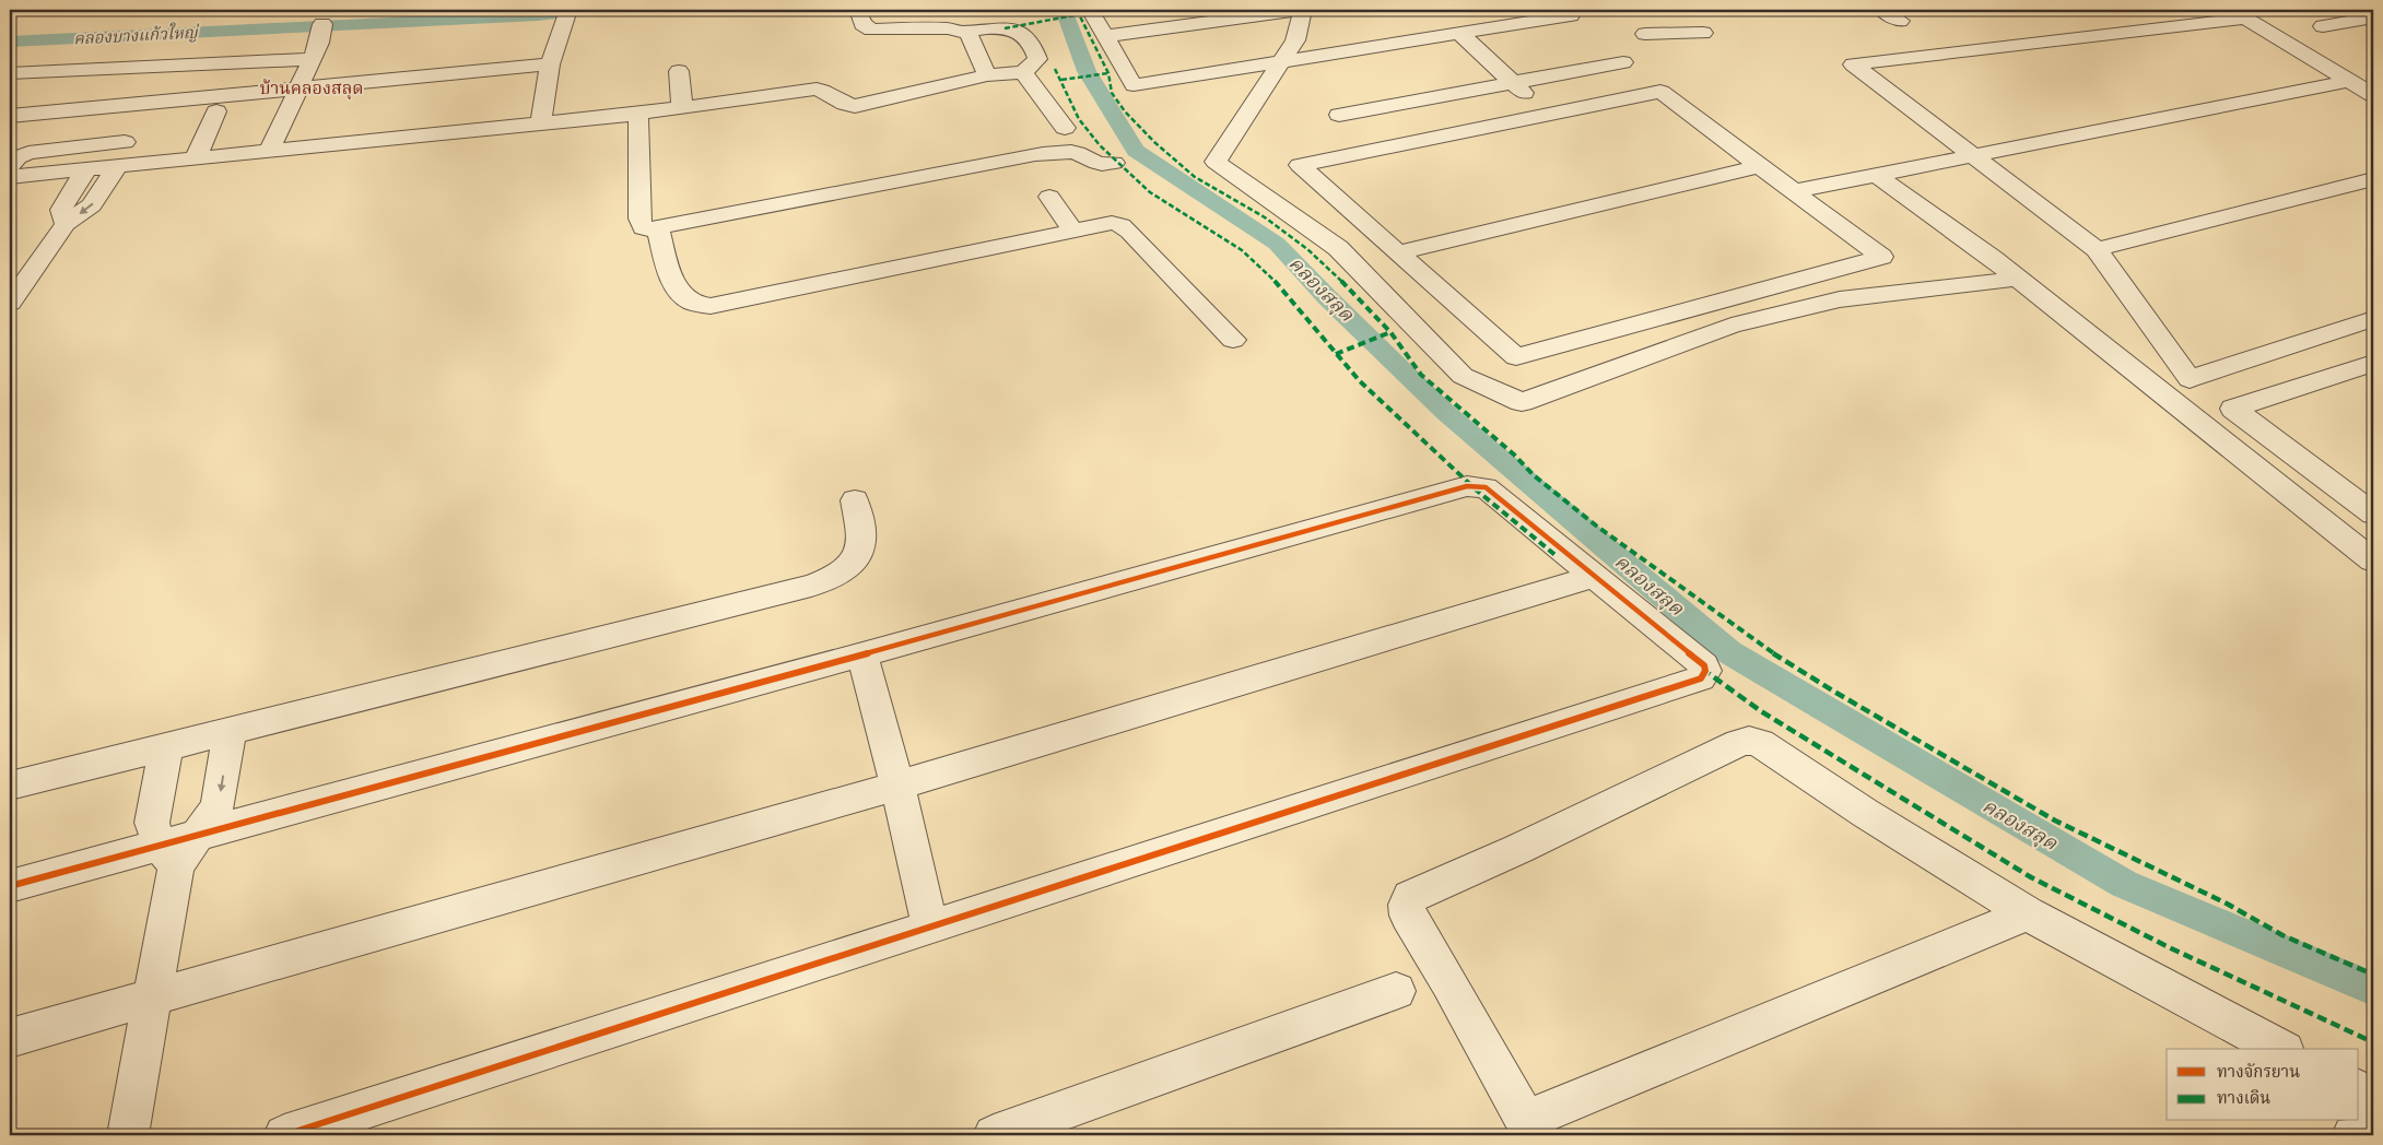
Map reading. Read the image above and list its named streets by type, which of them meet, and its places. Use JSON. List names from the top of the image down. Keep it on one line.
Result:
{"districts":["บ้านคลองสลุด"],"water":["คลองบางแก้วใหญ่","คลองสลุด"],"legend":["ทางจักรยาน","ทางเดิน"]}
